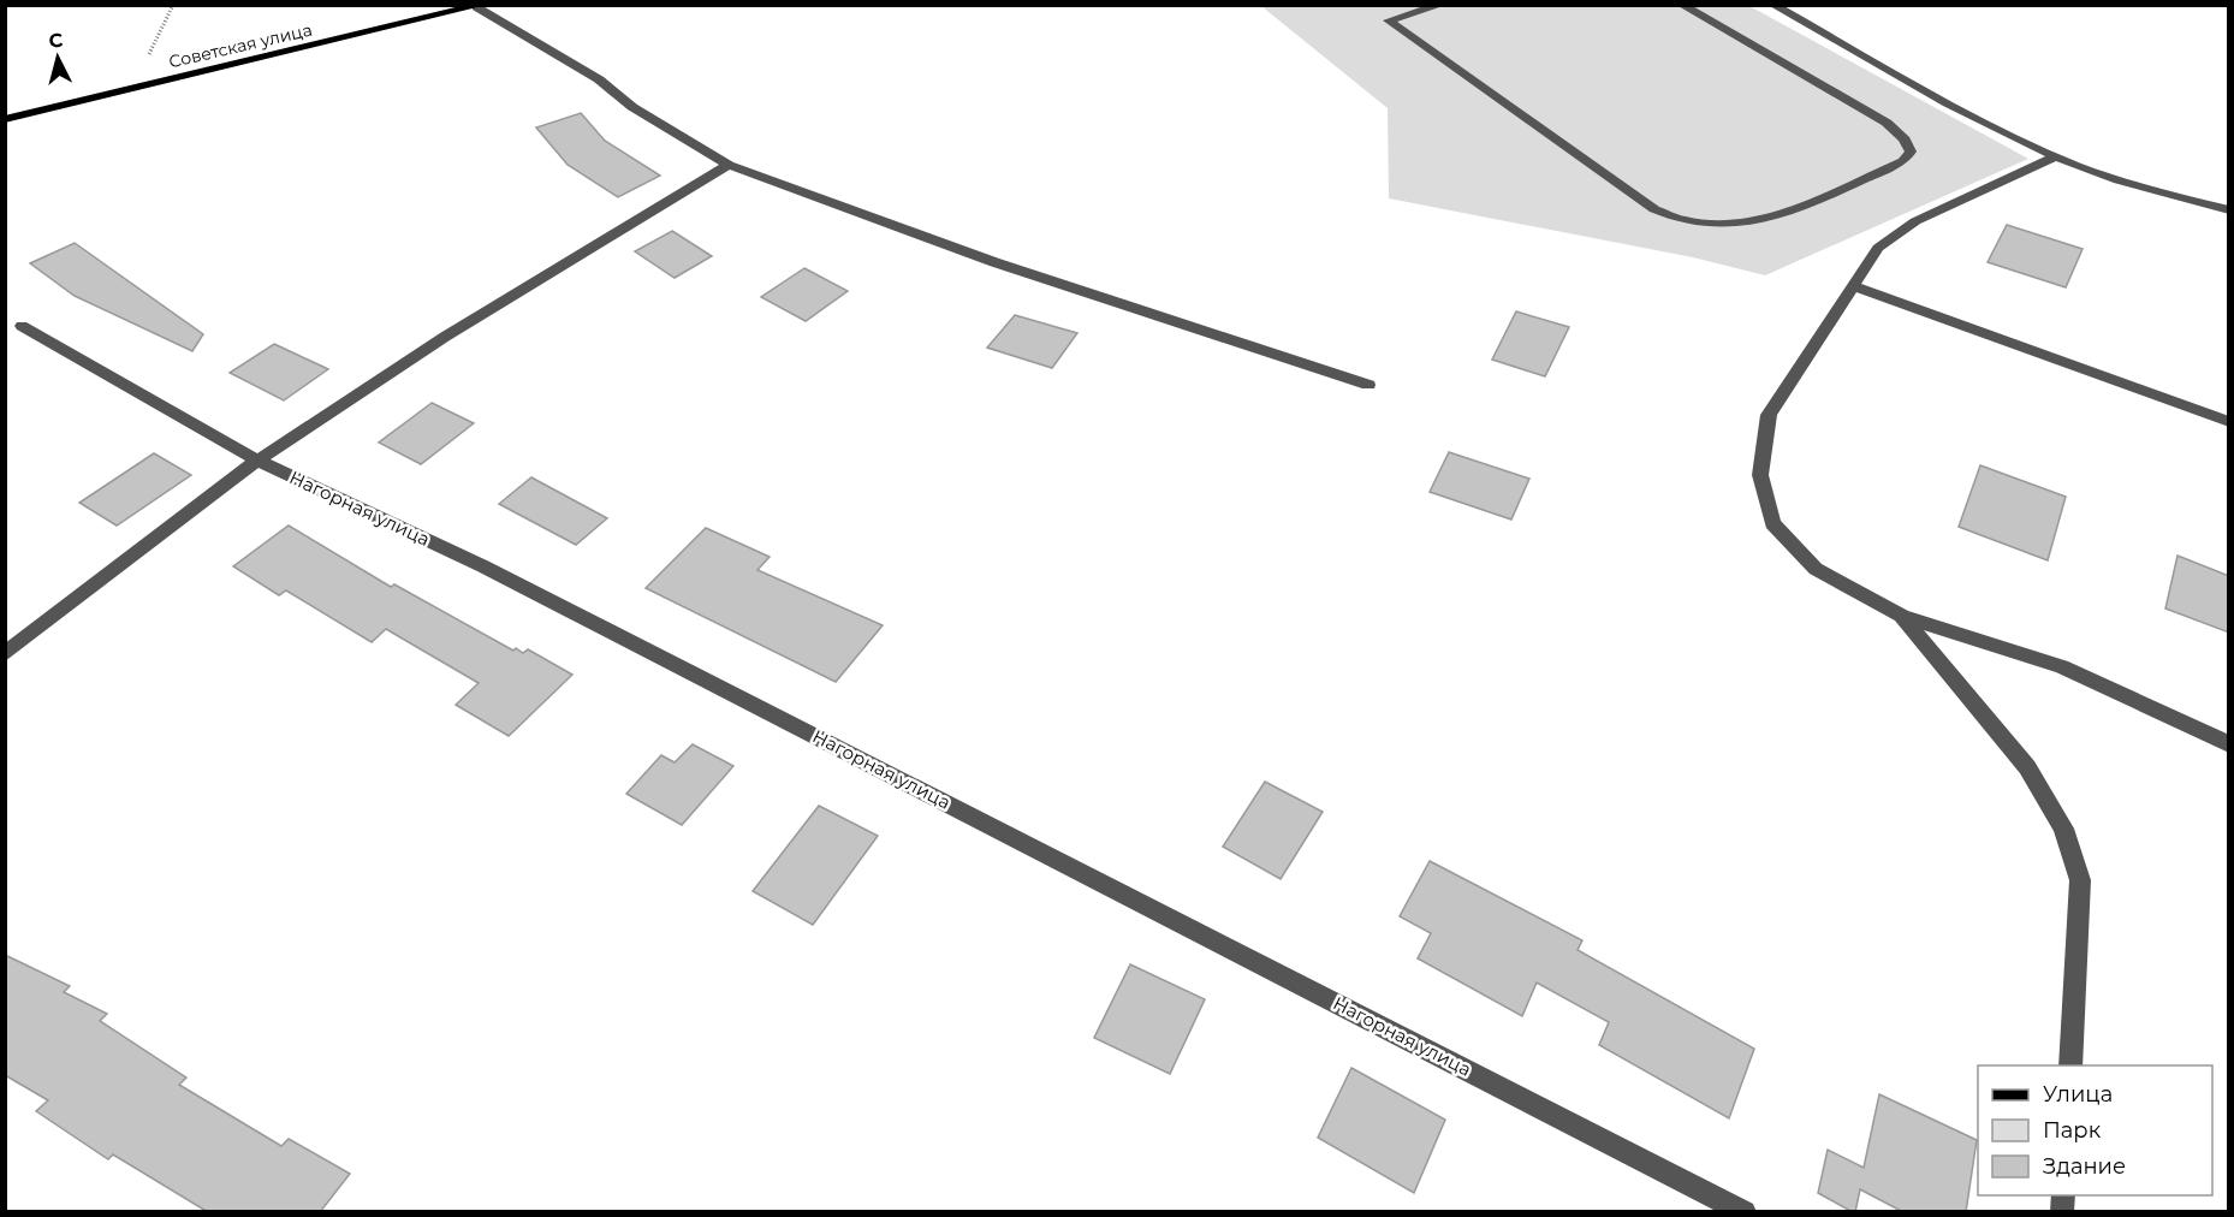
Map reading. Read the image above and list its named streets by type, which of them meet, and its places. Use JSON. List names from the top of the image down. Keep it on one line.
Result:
{"streets":{"main road":["Советская улица"],"street":["Нагорная улица"]},"legend":["Улица","Парк","Здание"],"north":"top"}
